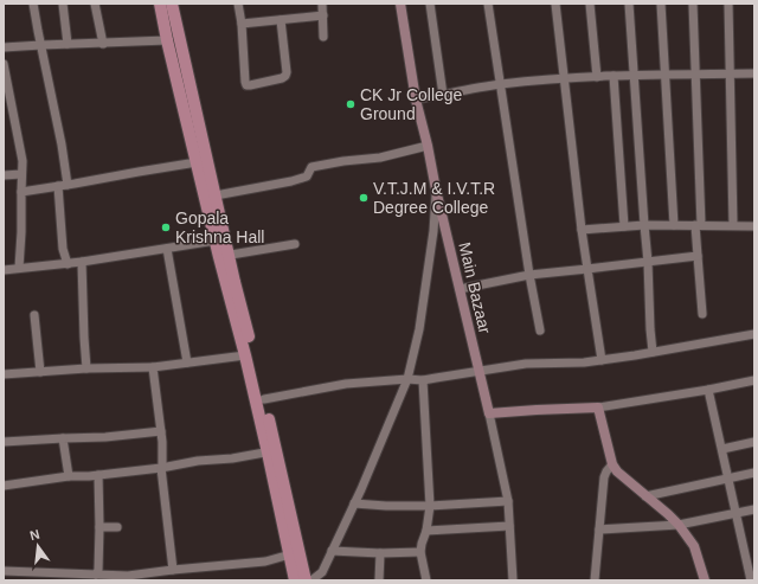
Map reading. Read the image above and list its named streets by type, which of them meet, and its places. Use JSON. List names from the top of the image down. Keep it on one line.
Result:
{"streets":{"street":["Main Bazaar"]},"places":["CK Jr College Ground","V.T.J.M & I.V.T.R Degree College","Gopala Krishna Hall"],"north":"top"}
